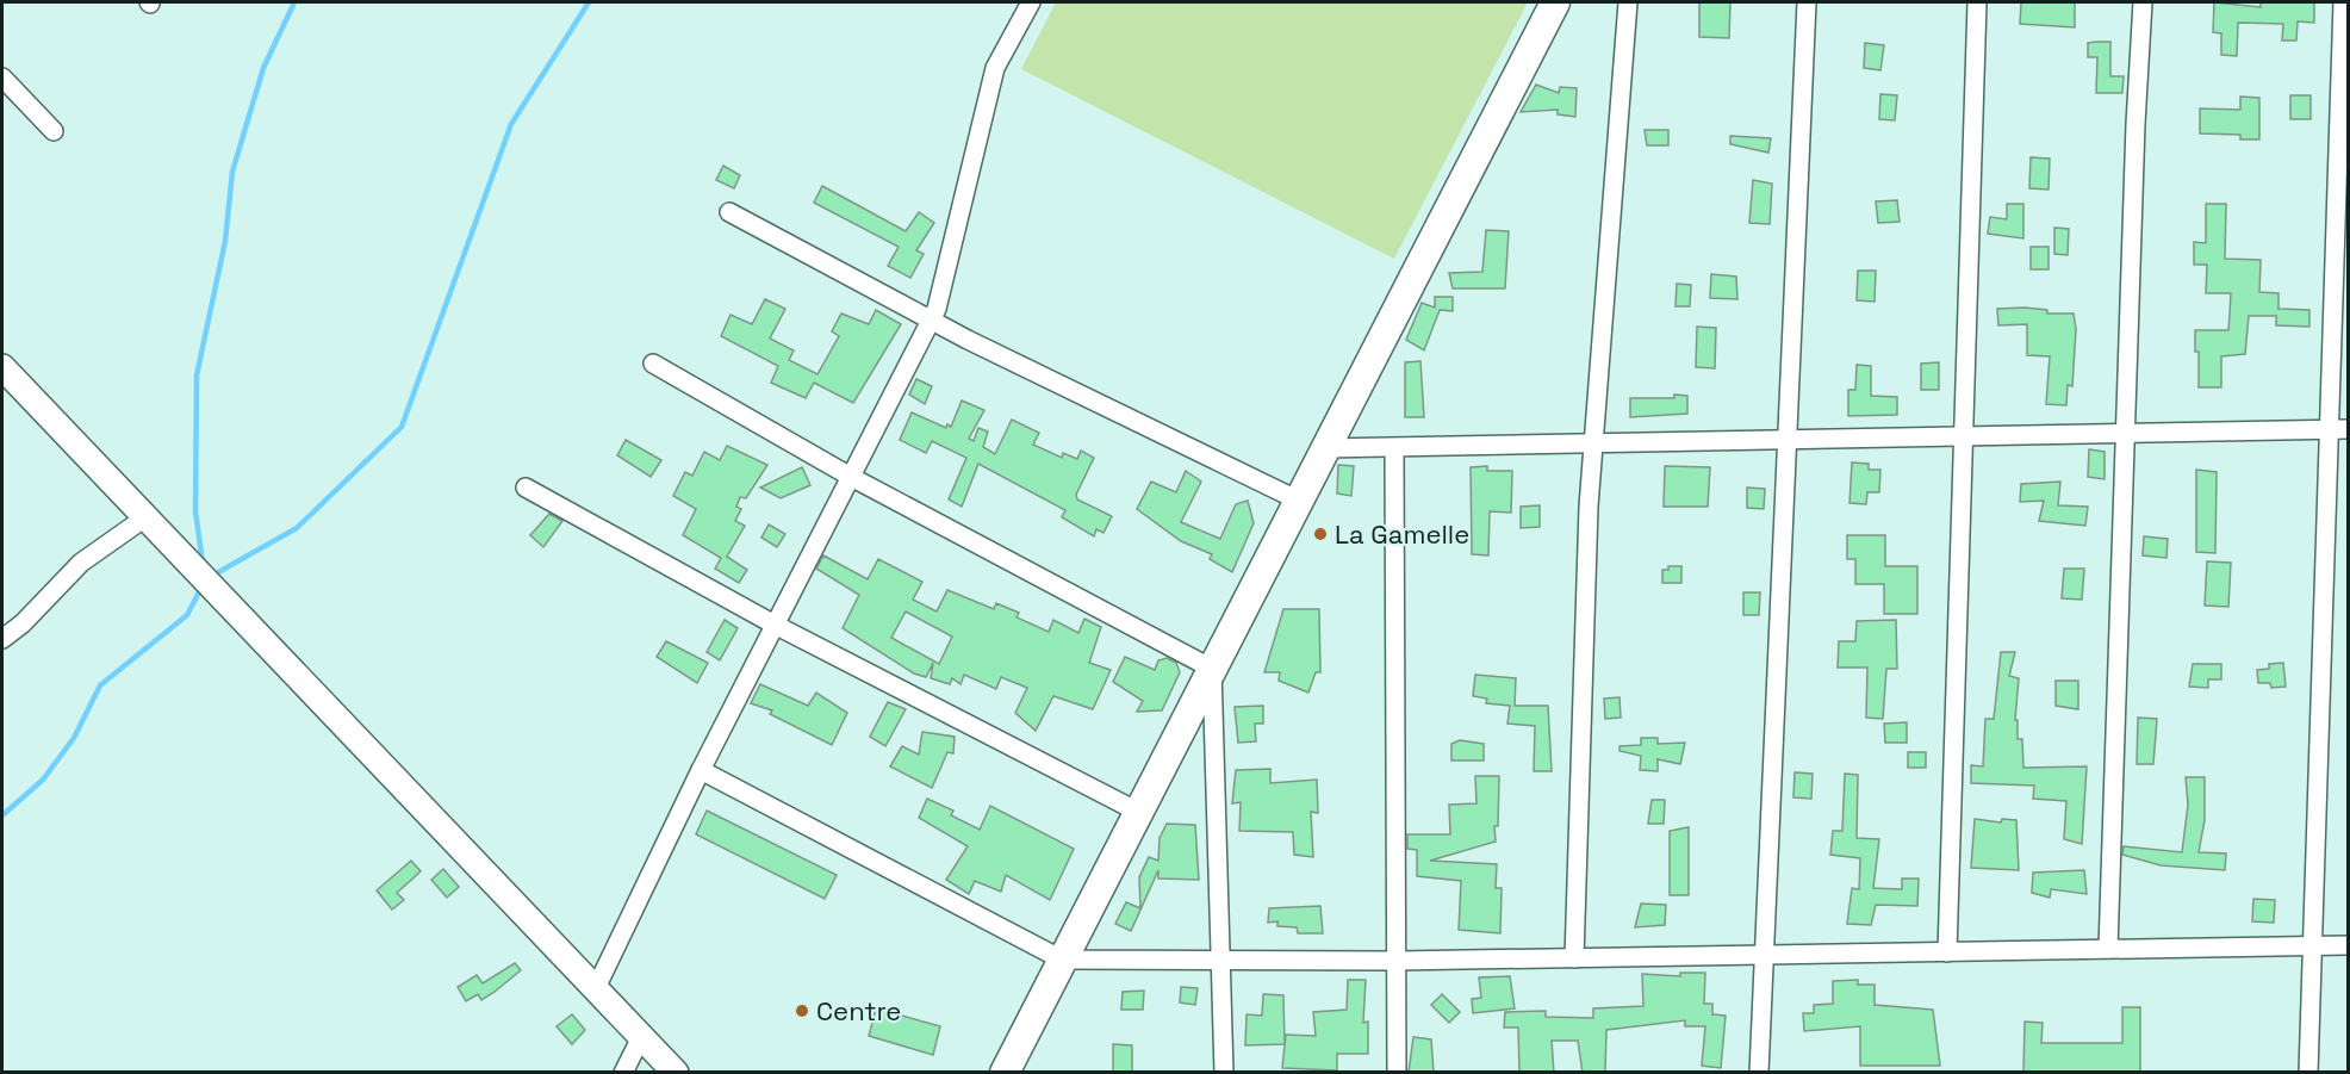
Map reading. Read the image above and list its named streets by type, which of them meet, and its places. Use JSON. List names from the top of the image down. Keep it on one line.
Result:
{"places":["La Gamelle","Centre"]}
